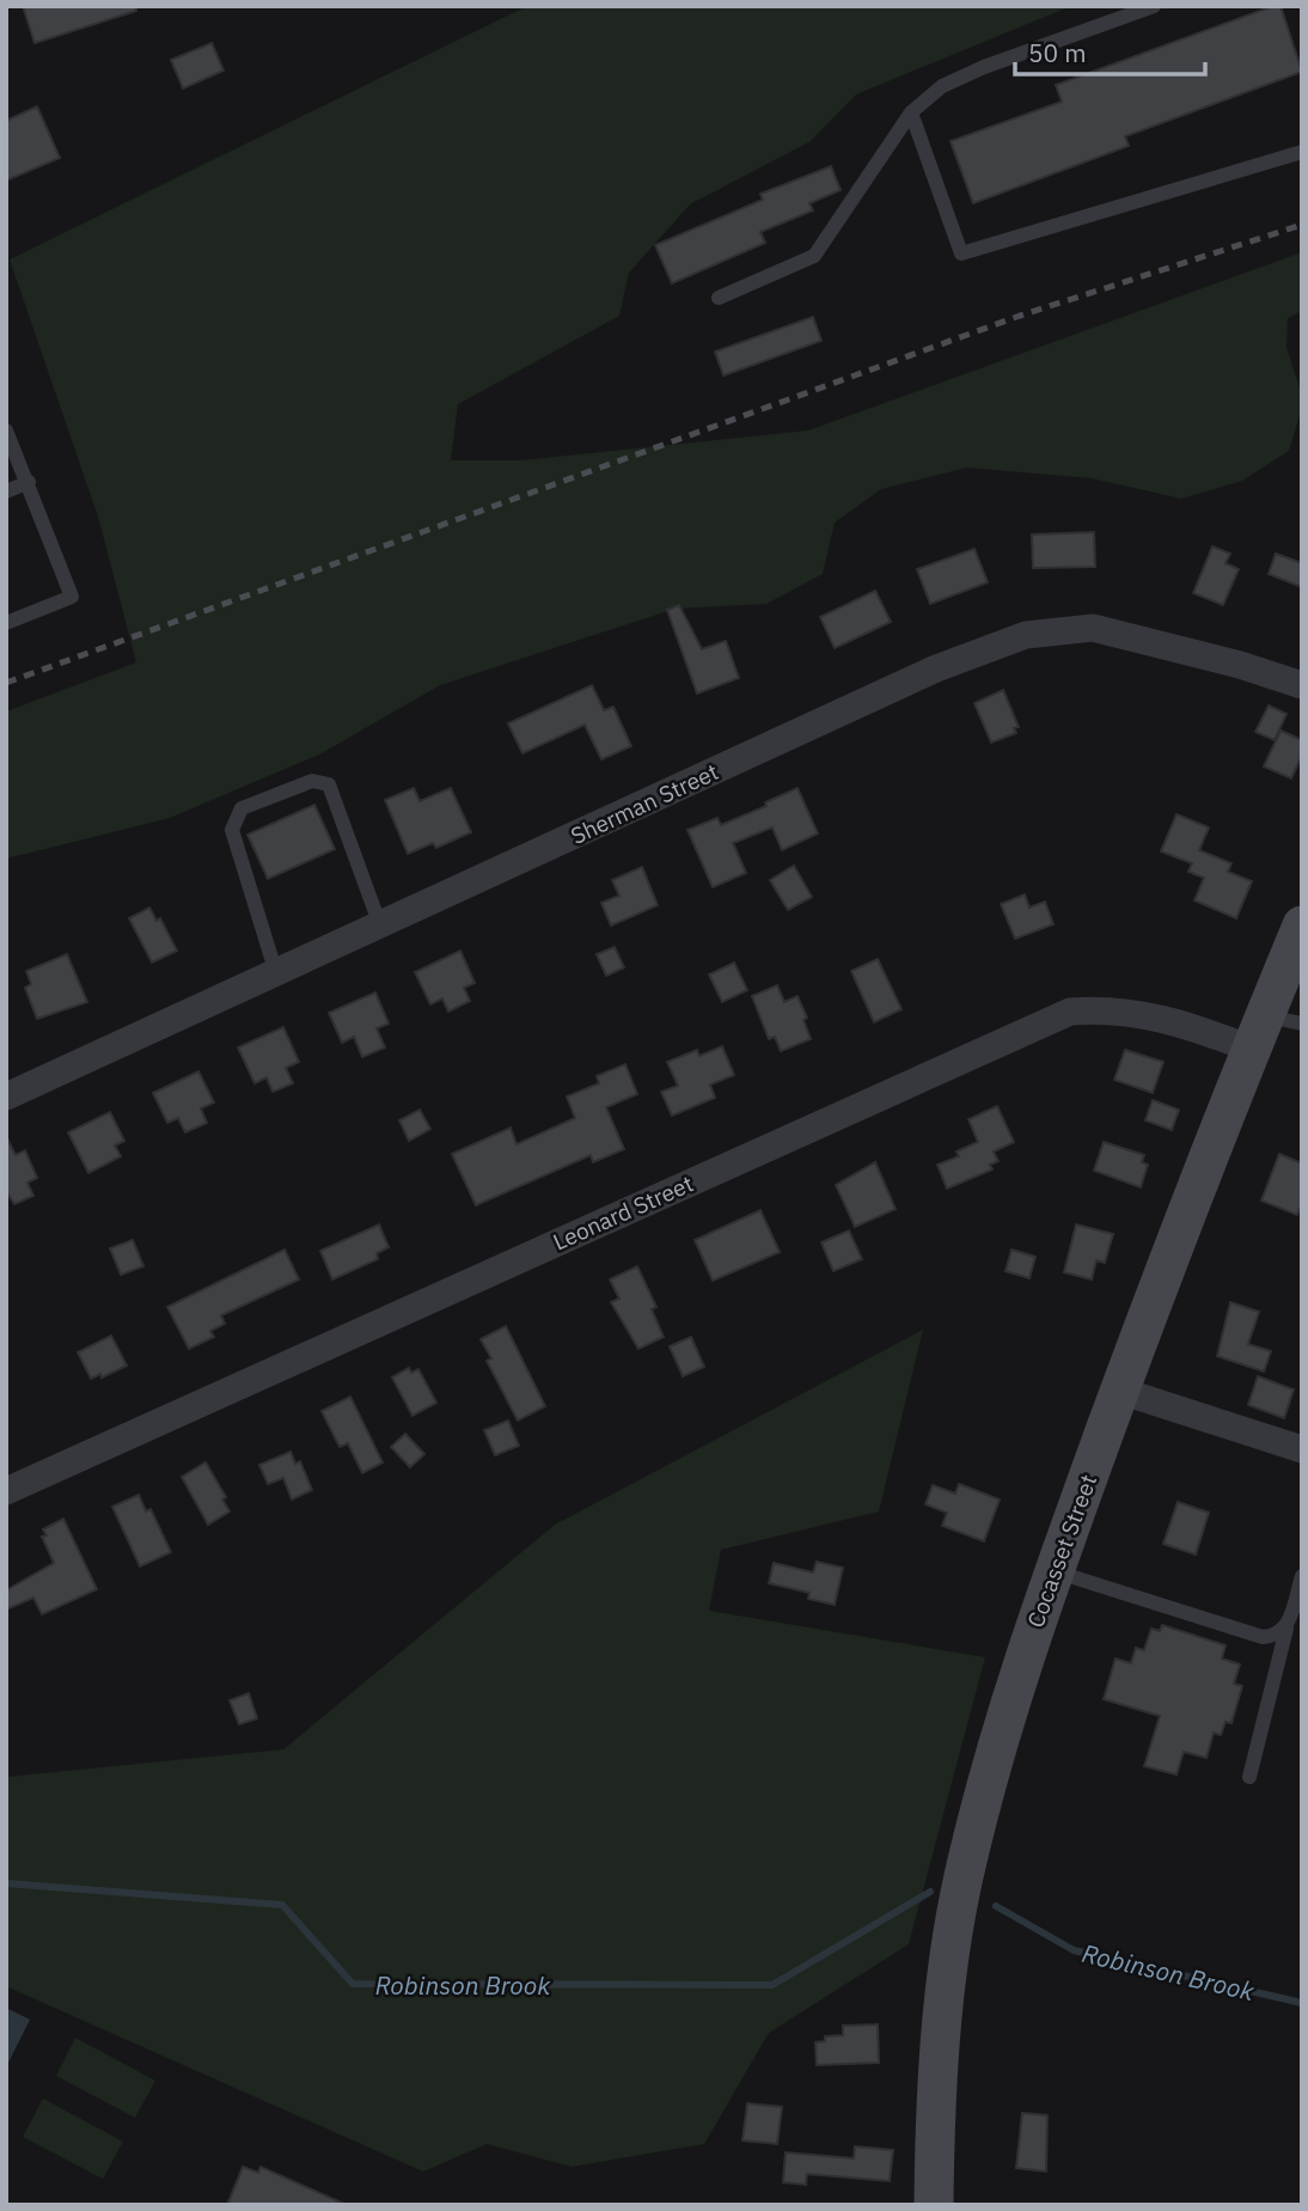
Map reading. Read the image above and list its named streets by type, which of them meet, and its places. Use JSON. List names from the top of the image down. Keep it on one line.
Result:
{"streets":{"main road":["Cocasset Street"],"street":["Sherman Street","Leonard Street"]},"crossings":[["Leonard Street","Cocasset Street"]],"water":["Robinson Brook"],"scale_bar":"50 m"}
